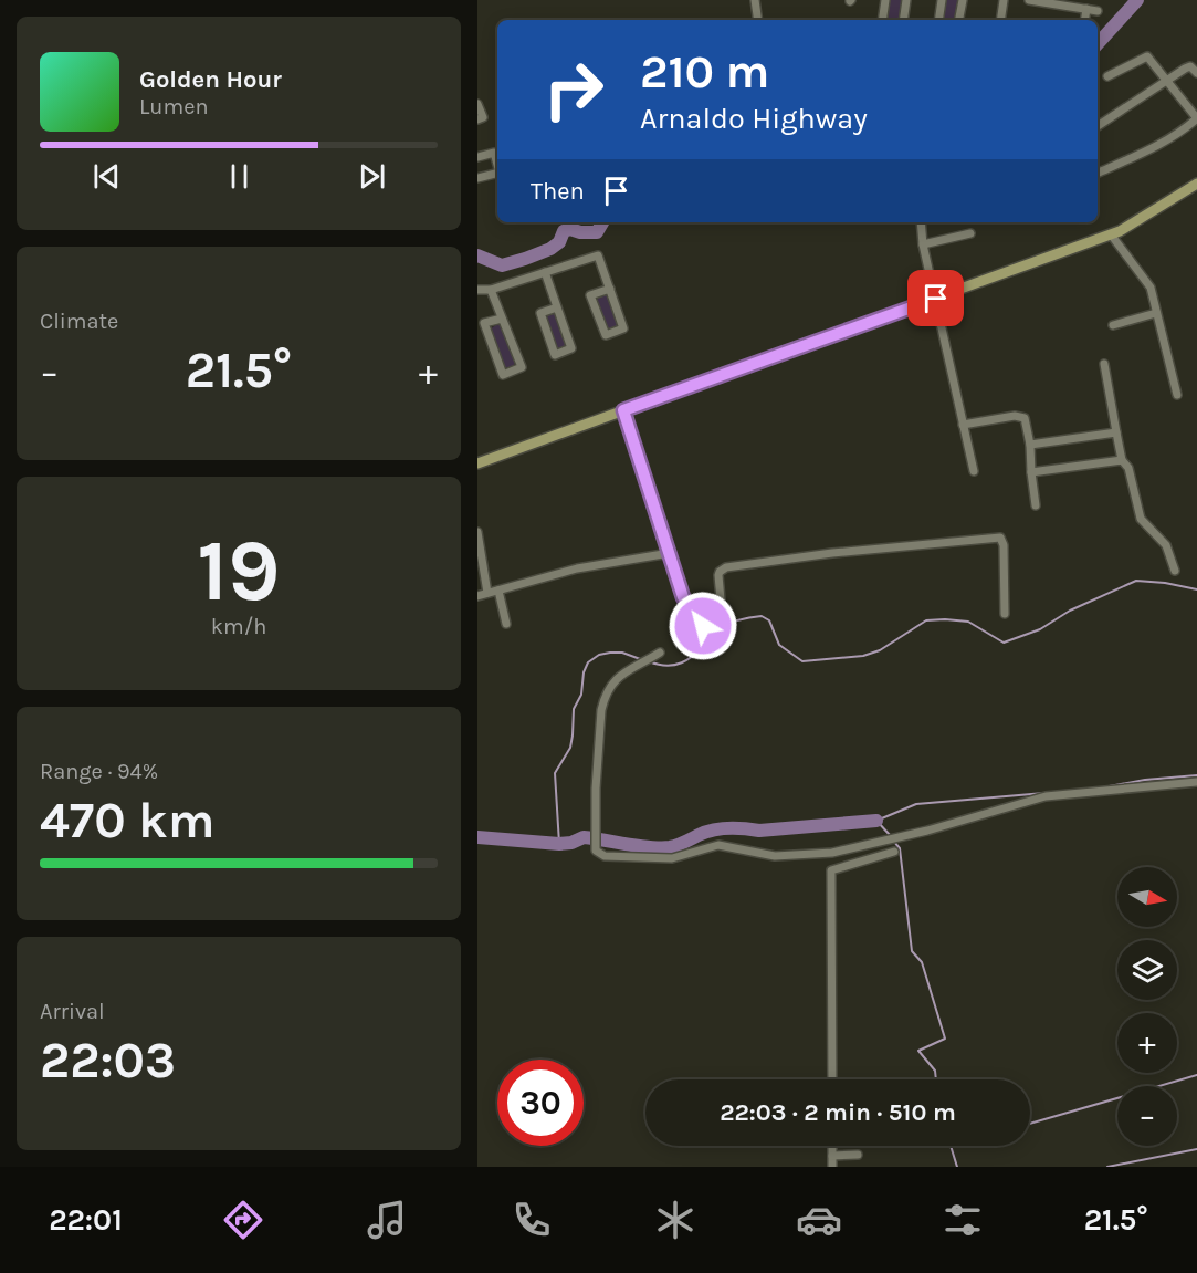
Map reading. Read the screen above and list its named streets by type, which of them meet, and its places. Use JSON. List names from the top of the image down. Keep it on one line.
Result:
{"north":"right","page":{"turn":["210 m","Arnaldo Highway"],"song":["Golden Hour","Lumen"],"then":"Then","tile":["Climate",["19","km/h"],["Range · 94%","470 km"],["Arrival","22:03"]],"heat":["−","21.5°","+"],"map_buttons":["+","−"],"limit":"30","trip":"22:03 · 2 min · 510 m","tabs":["22:01","21.5°"]}}
